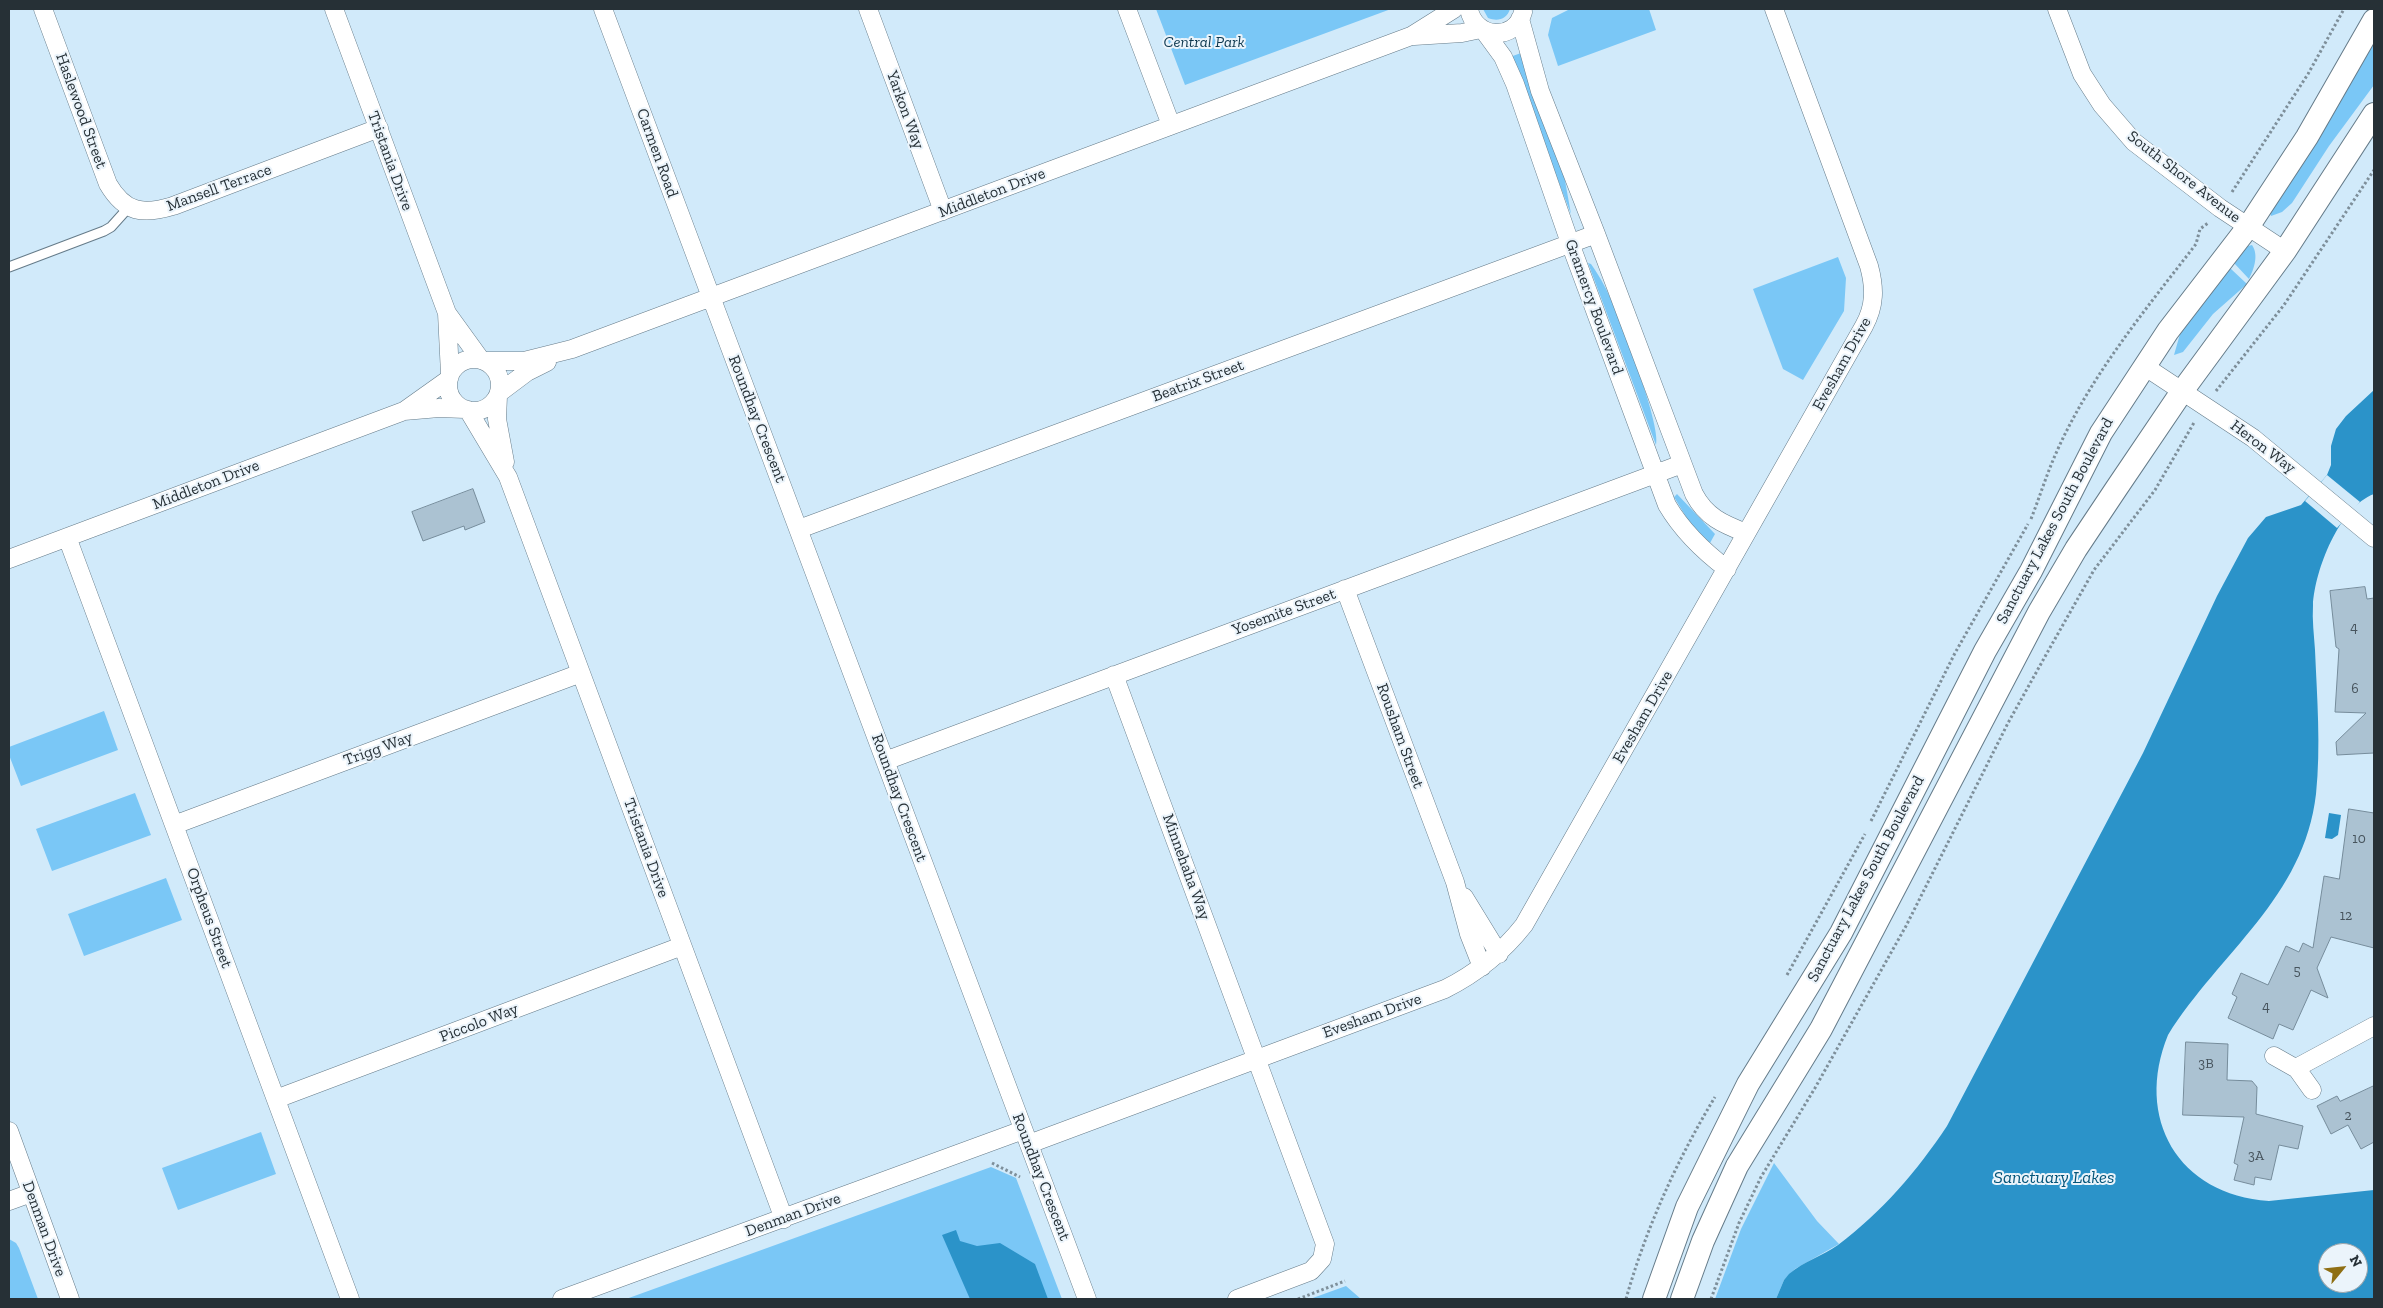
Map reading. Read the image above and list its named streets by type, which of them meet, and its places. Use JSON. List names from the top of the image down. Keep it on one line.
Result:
{"streets":{"street":["Yarkon Way","Haslewood Street","Carmen Road","Tristania Drive","South Shore Avenue","Mansell Terrace","Middleton Drive","Gramercy Boulevard","Evesham Drive","Beatrix Street","Roundhay Crescent","Heron Way","Sanctuary Lakes South Boulevard","Yosemite Street","Rousham Street","Trigg Way","Minnehaha Way","Orpheus Street","Piccolo Way","Denman Drive"]},"crossings":[["Yarkon Way","Middleton Drive"],["Haslewood Street","Mansell Terrace"],["Carmen Road","Middleton Drive"],["Carmen Road","Roundhay Crescent"],["Tristania Drive","Mansell Terrace"],["Tristania Drive","Middleton Drive"],["Tristania Drive","Trigg Way"],["Tristania Drive","Piccolo Way"],["Tristania Drive","Denman Drive"],["South Shore Avenue","Sanctuary Lakes South Boulevard"],["Middleton Drive","Gramercy Boulevard"],["Middleton Drive","Roundhay Crescent"],["Middleton Drive","Orpheus Street"],["Gramercy Boulevard","Evesham Drive"],["Gramercy Boulevard","Beatrix Street"],["Gramercy Boulevard","Yosemite Street"],["Evesham Drive","Roundhay Crescent"],["Evesham Drive","Rousham Street"],["Evesham Drive","Minnehaha Way"],["Evesham Drive","Denman Drive"],["Beatrix Street","Roundhay Crescent"],["Roundhay Crescent","Yosemite Street"],["Roundhay Crescent","Denman Drive"],["Heron Way","Sanctuary Lakes South Boulevard"],["Yosemite Street","Rousham Street"],["Yosemite Street","Minnehaha Way"],["Trigg Way","Orpheus Street"],["Orpheus Street","Piccolo Way"]],"water":["Sanctuary Lakes"],"parks":["Central Park"],"house_numbers":["4","6","10","12","5","4","3B","2","3A"],"north":"top right"}
